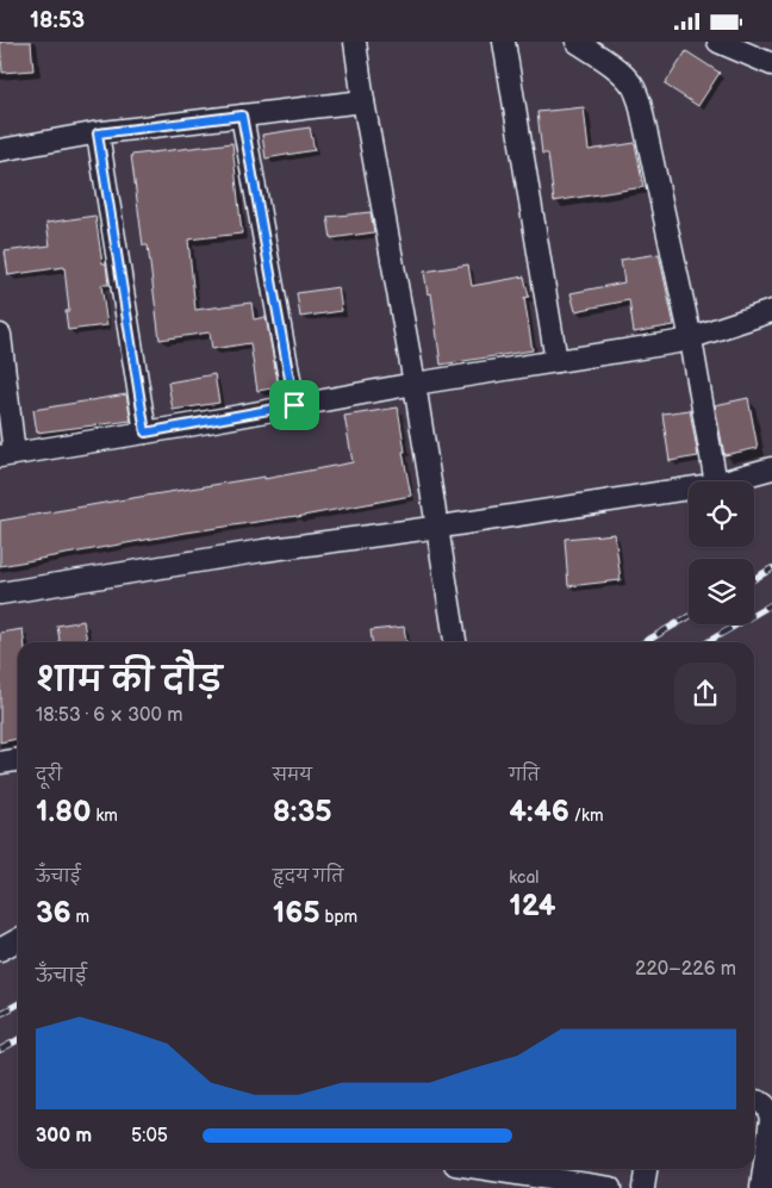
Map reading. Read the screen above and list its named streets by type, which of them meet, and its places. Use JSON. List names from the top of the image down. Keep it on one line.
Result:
{"page":{"status":"18:53","heading":["शाम की दौड़","18:53 · 6 × 300 m"],"stats":[["दूरी","1.80 km"],["समय","8:35"],["गति","4:46 /km"],["ऊँचाई","36 m"],["हृदय गति","165 bpm"],["kcal","124"]],"chart":["ऊँचाई","220–226 m"],"list":[{"name":"300 m","note":"5:05"}]}}
